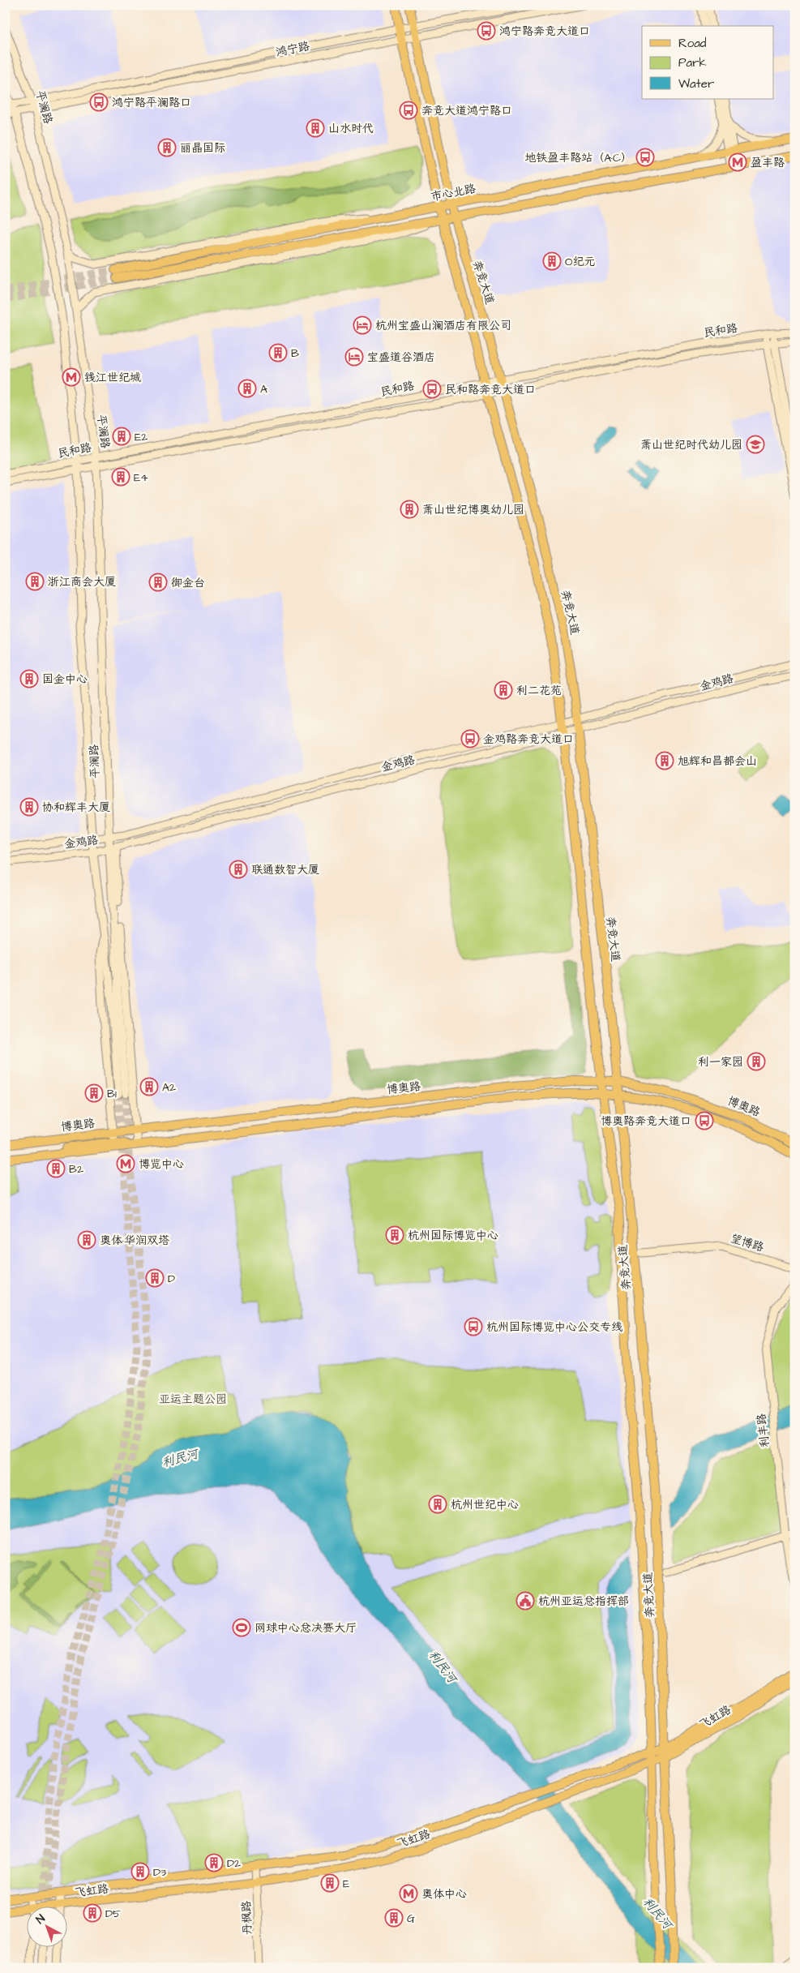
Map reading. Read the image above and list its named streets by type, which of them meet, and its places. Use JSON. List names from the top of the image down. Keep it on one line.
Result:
{"streets":{"main road":["鸿宁路","平澜路","市心北路","奔竞大道","民和路","金鸡路","博奥路","望博路","利丰路","飞虹路","丹枫路"]},"crossings":[["鸿宁路","平澜路"],["鸿宁路","奔竞大道"],["平澜路","民和路"],["平澜路","金鸡路"],["市心北路","奔竞大道"],["奔竞大道","民和路"],["奔竞大道","金鸡路"],["奔竞大道","博奥路"],["奔竞大道","飞虹路"],["飞虹路","丹枫路"]],"water":["利民河"],"parks":["亚运主题公园"],"places":{"bus stop":["鸿宁路奔竞大道口","鸿宁路平澜路口","奔竞大道鸿宁路口","地铁盈丰路站（A·C）","民和路奔竞大道口","金鸡路奔竞大道口","博奥路奔竞大道口","杭州国际博览中心公交专线"],"building":["山水时代","丽晶国际","O纪元","B","A","E2","E4","萧山世纪博奥幼儿园","浙江商会大厦","御金台","国金中心","利二花苑","旭辉和昌都会山","协和辉丰大厦","联通数智大厦","利一家园","A2","B1","B2","杭州国际博览中心","奥体·华润双塔","D","杭州世纪中心","D2","D3","E","D5","G"],"metro station":["盈丰路","钱江世纪城","博览中心","奥体中心"],"hotel":["杭州宝盛山澜酒店有限公司","宝盛道谷酒店"],"school or university":["萧山世纪时代幼儿园"],"public building":["杭州亚运总指挥部"],"sports":["网球中心总决赛大厅"]},"legend":["Road","Park","Water"],"north":"top left"}
